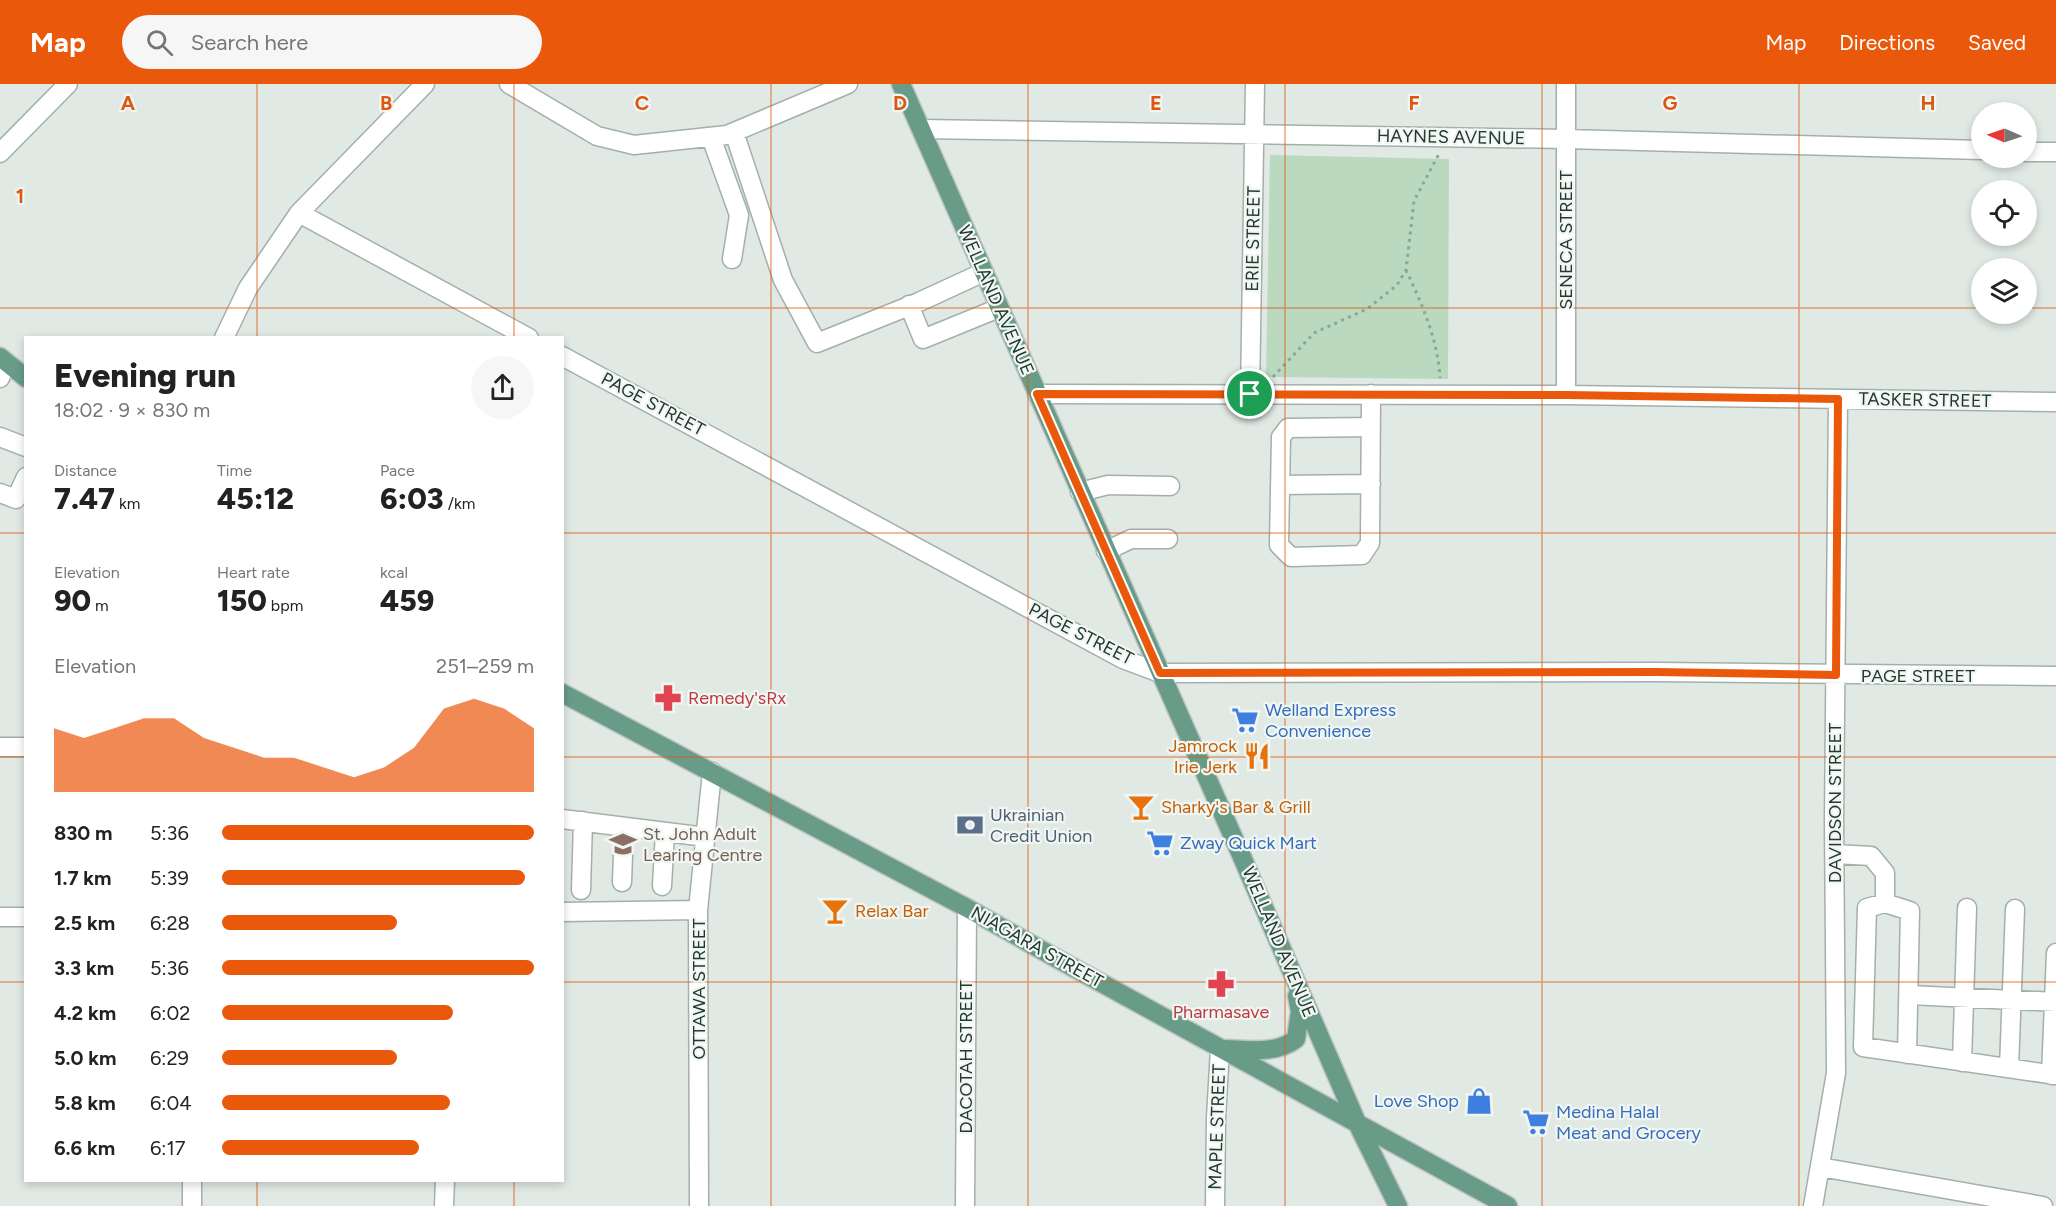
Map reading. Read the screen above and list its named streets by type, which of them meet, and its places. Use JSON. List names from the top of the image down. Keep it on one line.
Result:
{"streets":{"main road":["WELLAND AVENUE","NIAGARA STREET"],"street":["HAYNES AVENUE","ERIE STREET","SENECA STREET","TASKER STREET","PAGE STREET","DAVIDSON STREET","OTTAWA STREET","DACOTAH STREET","MAPLE STREET"]},"crossings":[["HAYNES AVENUE","ERIE STREET"],["HAYNES AVENUE","SENECA STREET"],["HAYNES AVENUE","WELLAND AVENUE"],["ERIE STREET","TASKER STREET"],["SENECA STREET","TASKER STREET"],["WELLAND AVENUE","TASKER STREET"],["WELLAND AVENUE","PAGE STREET"],["WELLAND AVENUE","NIAGARA STREET"],["TASKER STREET","DAVIDSON STREET"],["PAGE STREET","DAVIDSON STREET"],["NIAGARA STREET","OTTAWA STREET"],["NIAGARA STREET","DACOTAH STREET"],["NIAGARA STREET","MAPLE STREET"]],"places":{"pharmacy":["Remedy'sRx","Pharmasave"],"supermarket":["Welland Express Convenience","Zway Quick Mart","Medina Halal Meat and Grocery"],"restaurant":["Jamrock Irie Jerk"],"bar":["Sharky's Bar & Grill","Relax Bar"],"bank":["Ukrainian Credit Union"],"school or university":["St. John Adult Learing Centre"],"shop":["Love Shop"]},"north":"left","page":{"header":"Map","search":"Search here","nav":["Map","Directions","Saved"],"heading":["Evening run","18:02 · 9 × 830 m"],"stats":[["Distance","7.47 km"],["Time","45:12"],["Pace","6:03 /km"],["Elevation","90 m"],["Heart rate","150 bpm"],["kcal","459"]],"chart":["Elevation","251–259 m"],"list":[{"name":"830 m","note":"5:36"},{"name":"1.7 km","note":"5:39"},{"name":"2.5 km","note":"6:28"},{"name":"3.3 km","note":"5:36"},{"name":"4.2 km","note":"6:02"},{"name":"5.0 km","note":"6:29"},{"name":"5.8 km","note":"6:04"},{"name":"6.6 km","note":"6:17"}]},"grid":{"columns":["A","B","C","D","E","F","G","H"],"rows":["1"]}}
